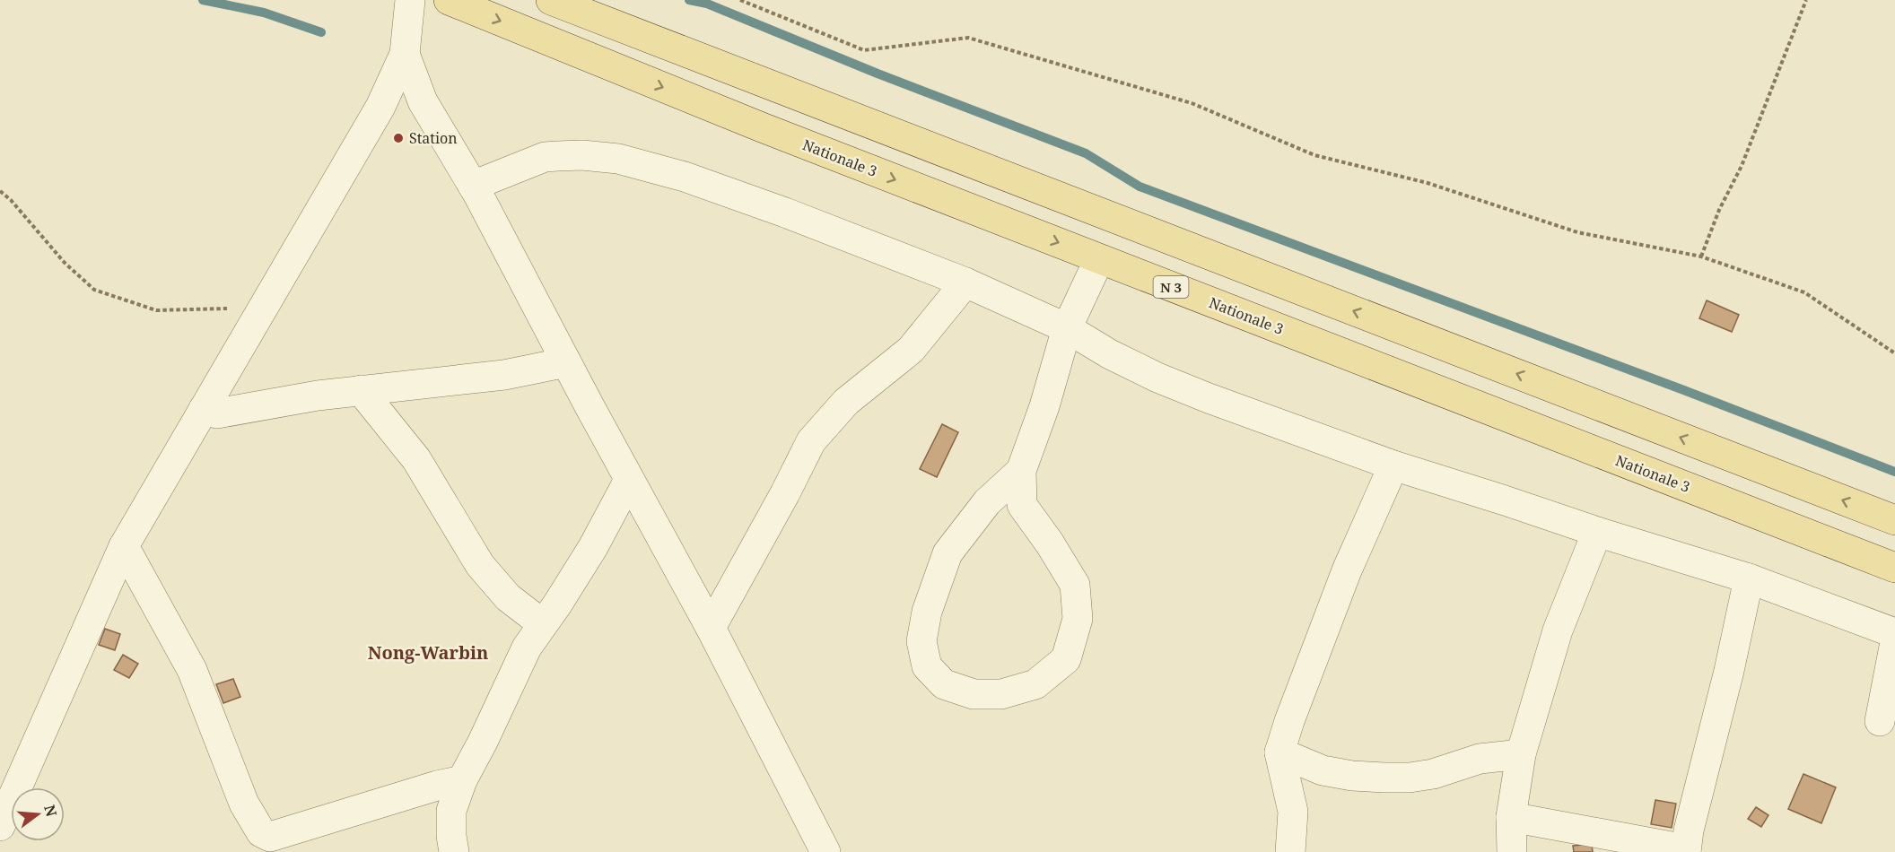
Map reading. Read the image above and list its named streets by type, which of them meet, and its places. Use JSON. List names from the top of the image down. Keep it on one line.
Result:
{"streets":{"main road":["Nationale 3","N 3"]},"districts":["Nong-Warbin"],"places":["Station"],"north":"right"}
